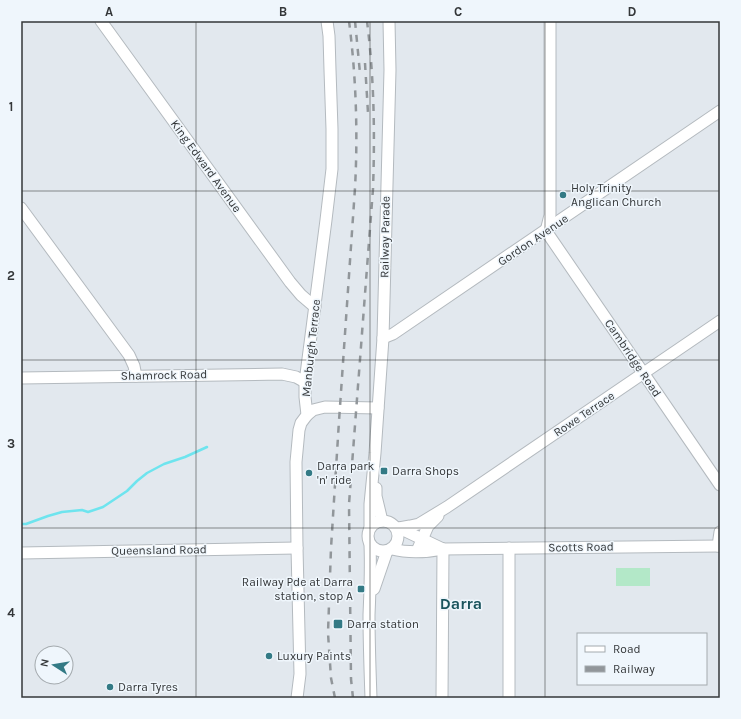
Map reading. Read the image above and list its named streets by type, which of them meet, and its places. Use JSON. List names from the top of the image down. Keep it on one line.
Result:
{"streets":{"street":["King Edward Avenue","Railway Parade","Gordon Avenue","Manburgh Terrace","Cambridge Road","Shamrock Road","Rowe Terrace","Scotts Road","Queensland Road"]},"crossings":[["King Edward Avenue","Manburgh Terrace"],["Railway Parade","Gordon Avenue"],["Railway Parade","Rowe Terrace"],["Railway Parade","Scotts Road"],["Gordon Avenue","Cambridge Road"],["Manburgh Terrace","Shamrock Road"],["Manburgh Terrace","Queensland Road"],["Cambridge Road","Rowe Terrace"],["Rowe Terrace","Scotts Road"]],"districts":["Darra"],"places":{"other":["Holy Trinity Anglican Church","Darra park 'n' ride","Luxury Paints","Darra Tyres"],"transit":["Darra Shops","Railway Pde at Darra station, stop A","Darra station"]},"legend":["Road","Railway"],"north":"left","grid":{"columns":["A","B","C","D"],"rows":["1","2","3","4"]}}
